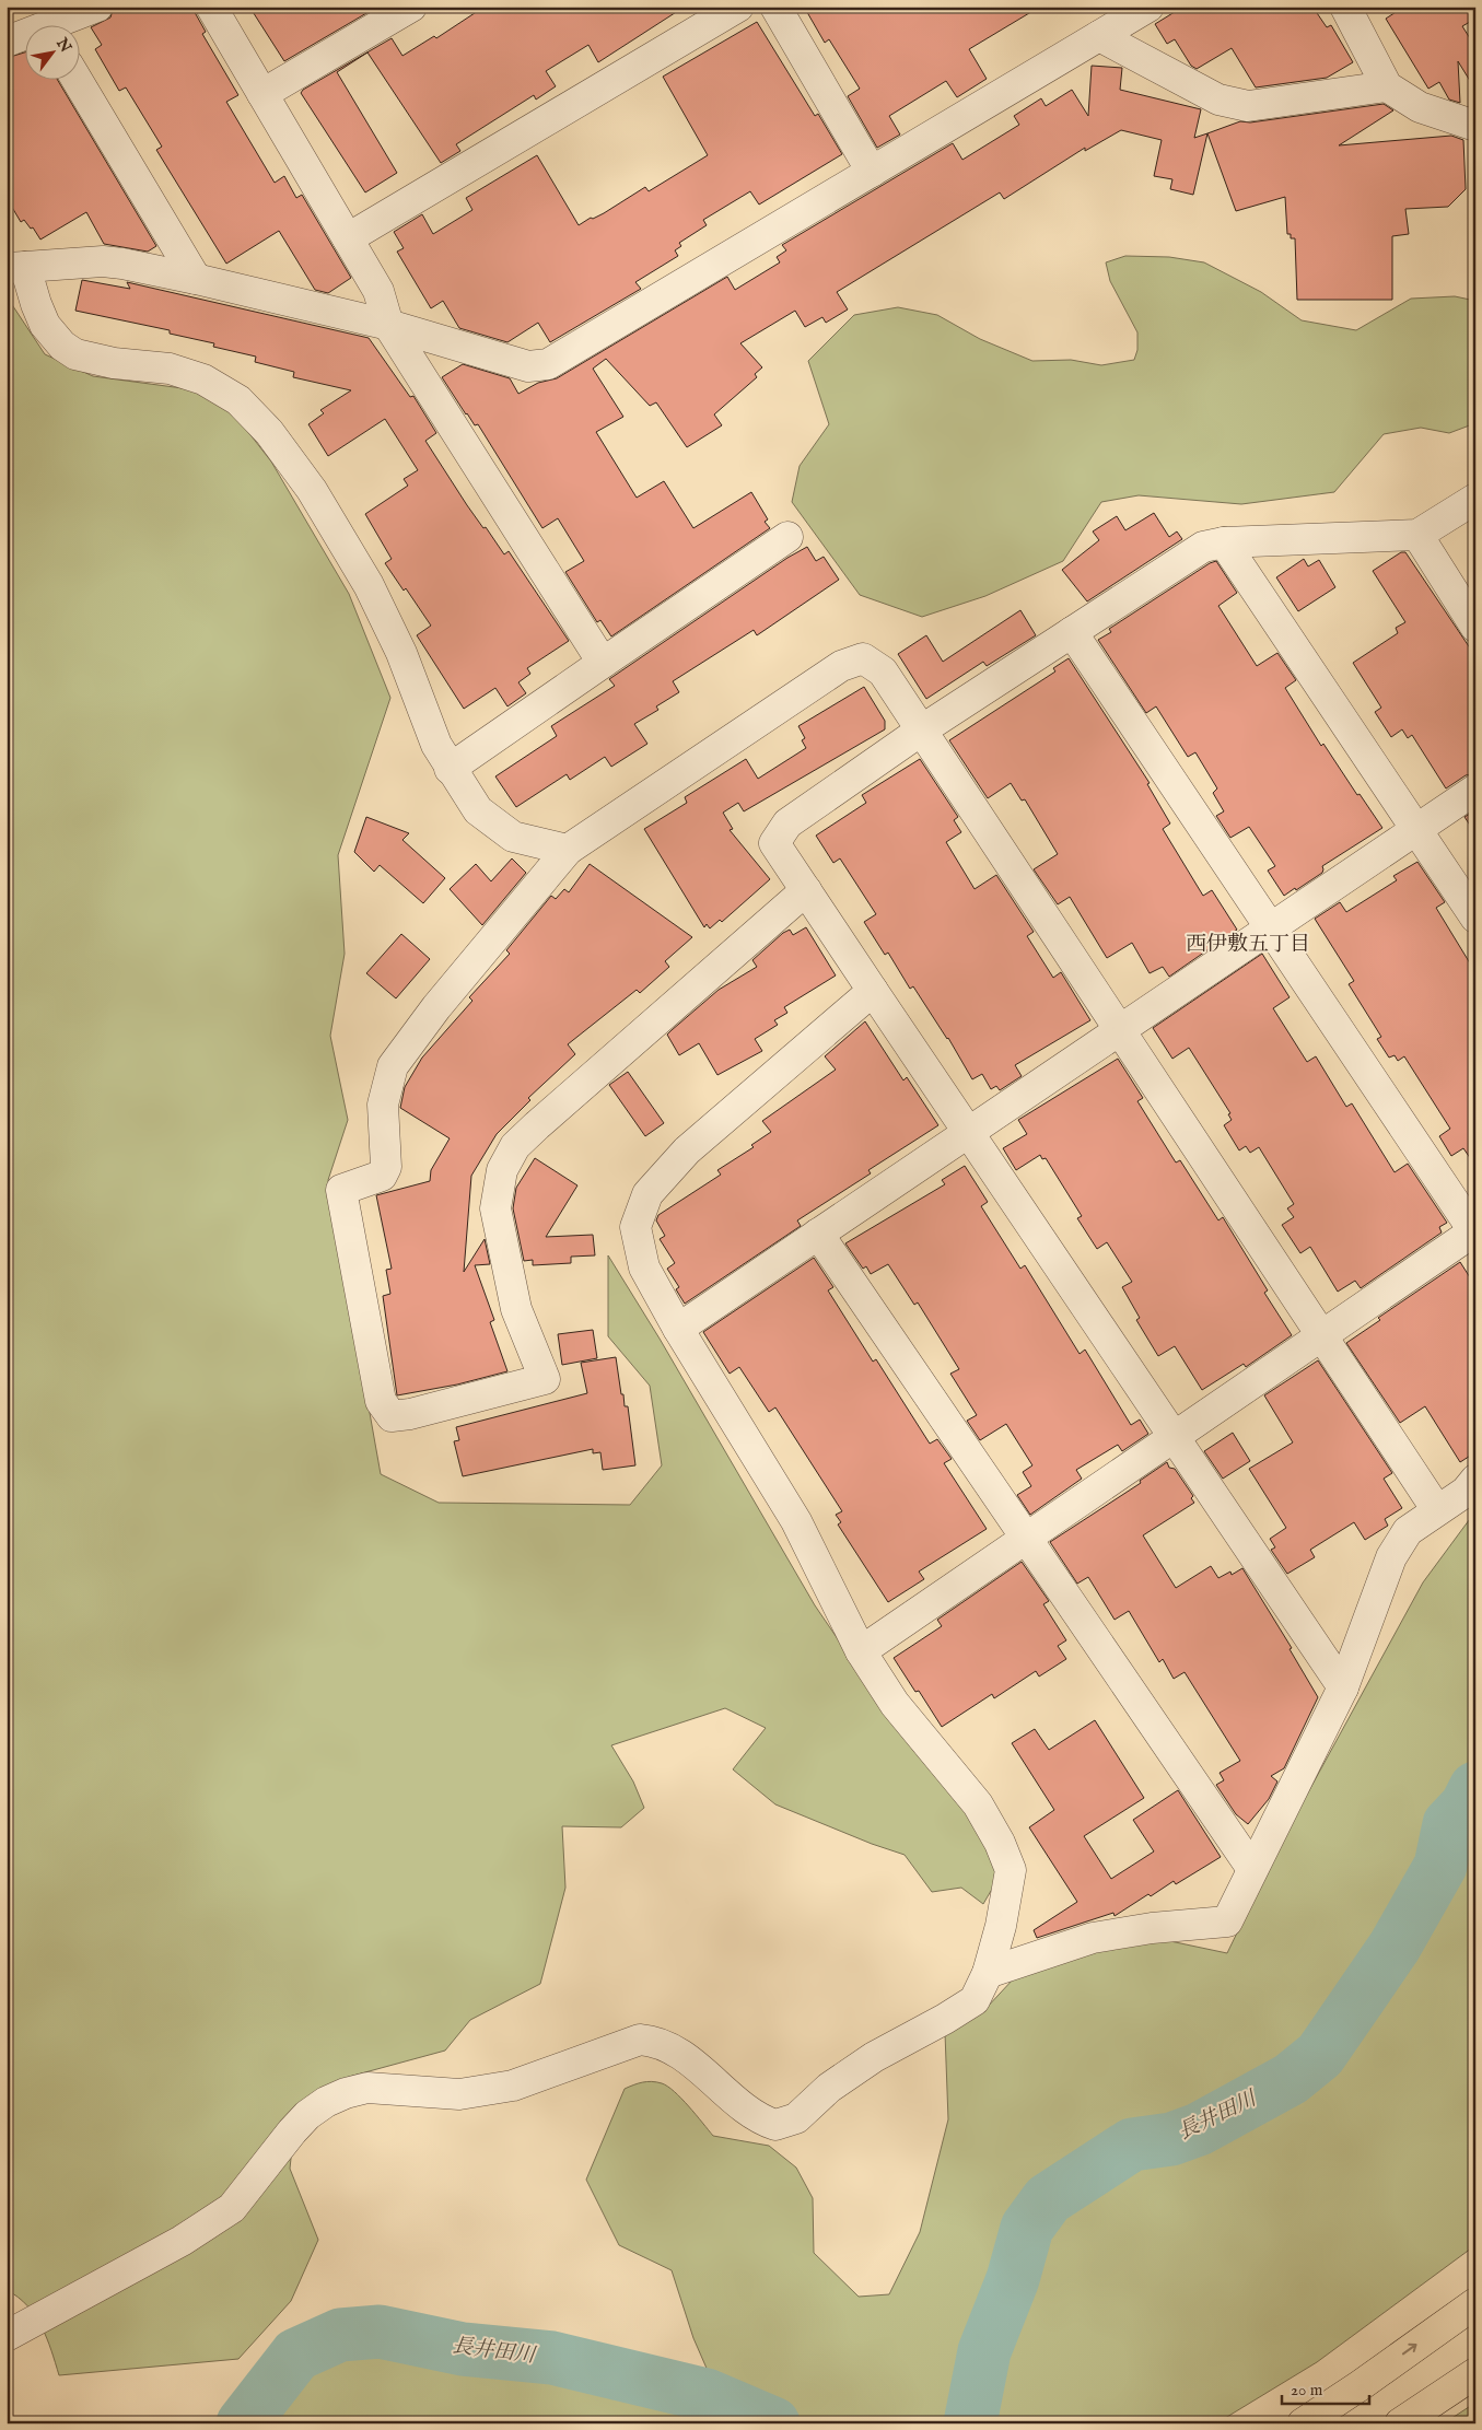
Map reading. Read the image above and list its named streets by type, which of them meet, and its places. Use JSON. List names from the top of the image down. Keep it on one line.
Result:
{"districts":["西伊敷五丁目"],"water":["長井田川"],"scale_bar":"20 m","north":"top right"}
